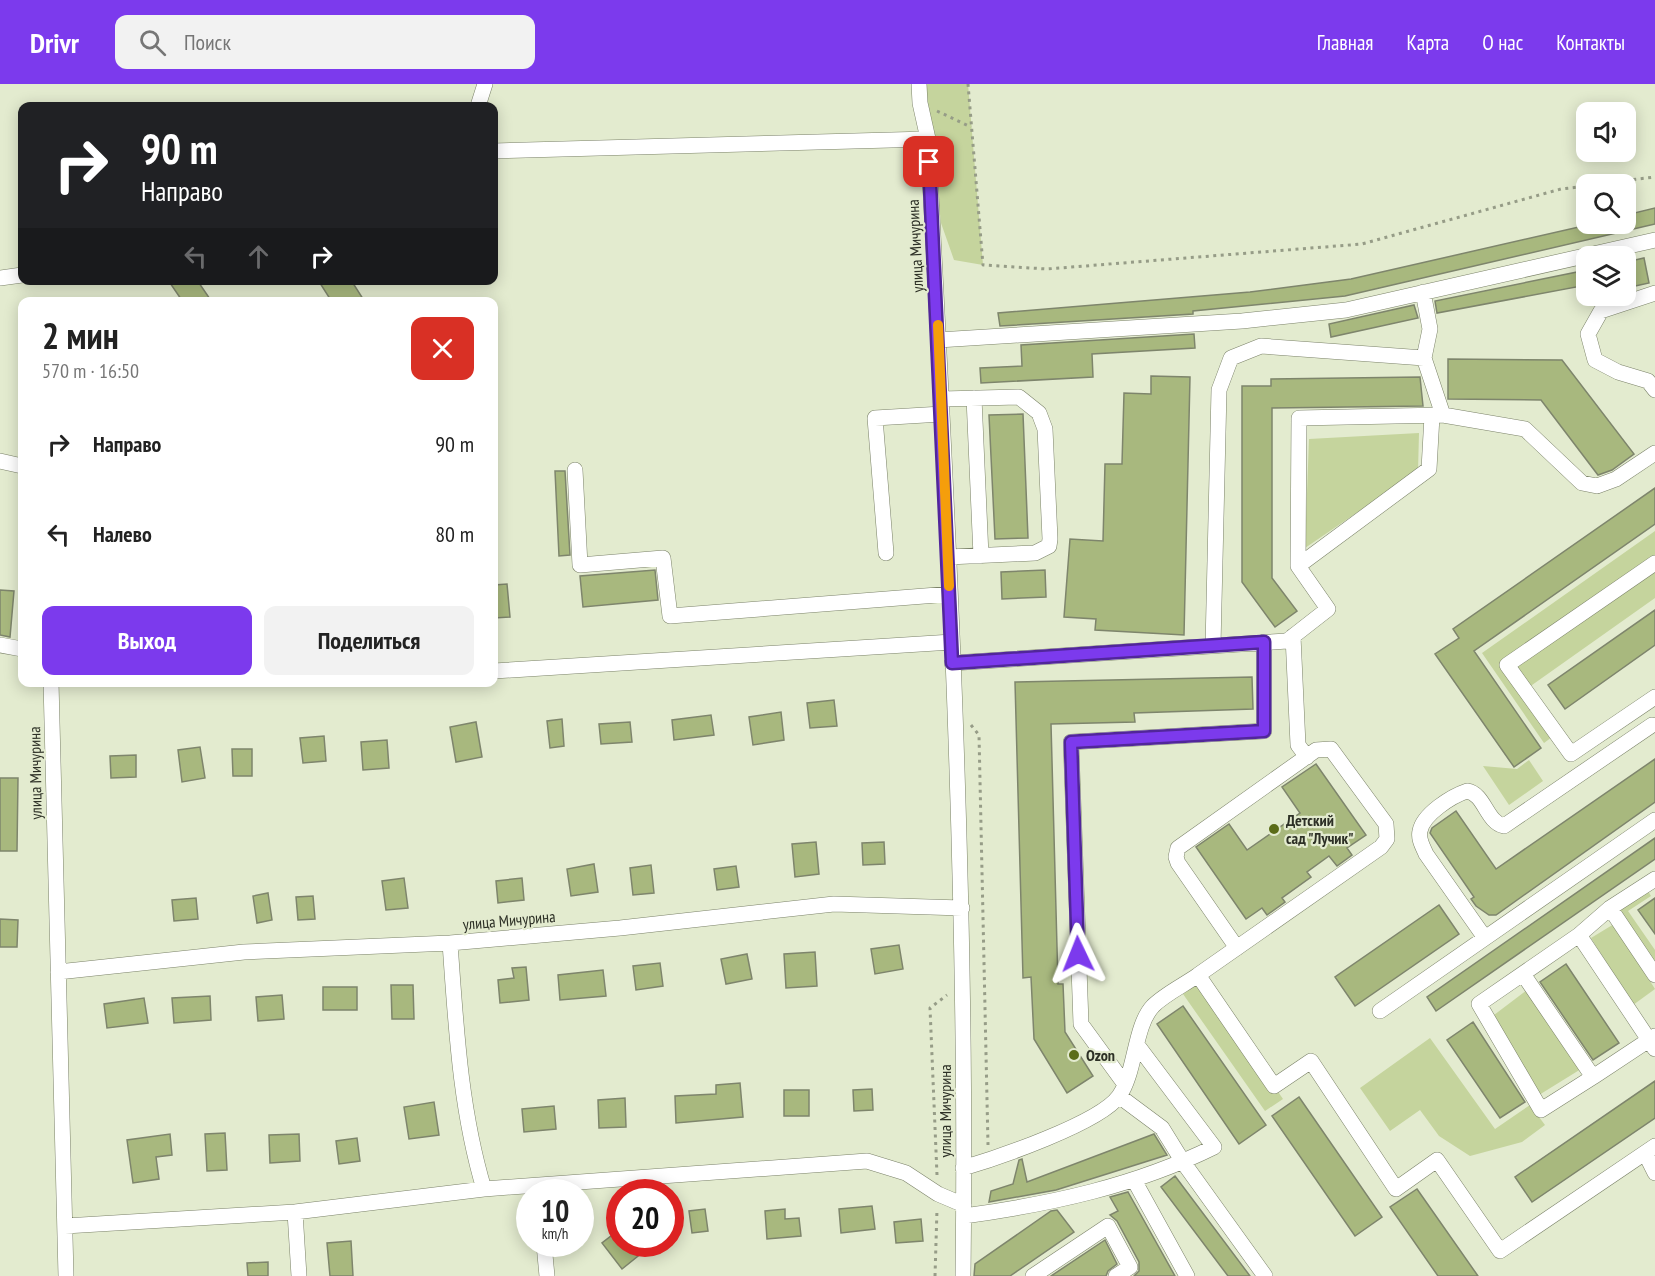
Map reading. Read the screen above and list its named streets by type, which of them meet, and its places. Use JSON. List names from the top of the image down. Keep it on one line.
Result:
{"streets":{"street":["улица Мичурина"]},"places":["Детский сад \"Лучик\"","Ozon"],"page":{"header":"Drivr","search":"Поиск","nav":["Главная","Карта","О нас","Контакты"],"turn":["90 m","Направо"],"heading":["2 мин","570 m · 16:50"],"list":[{"name":"Направо","value":"90 m"},{"name":"Налево","value":"80 m"}],"buttons":["Выход","Поделиться"],"speed":"10 km/h","limit":"20"}}
